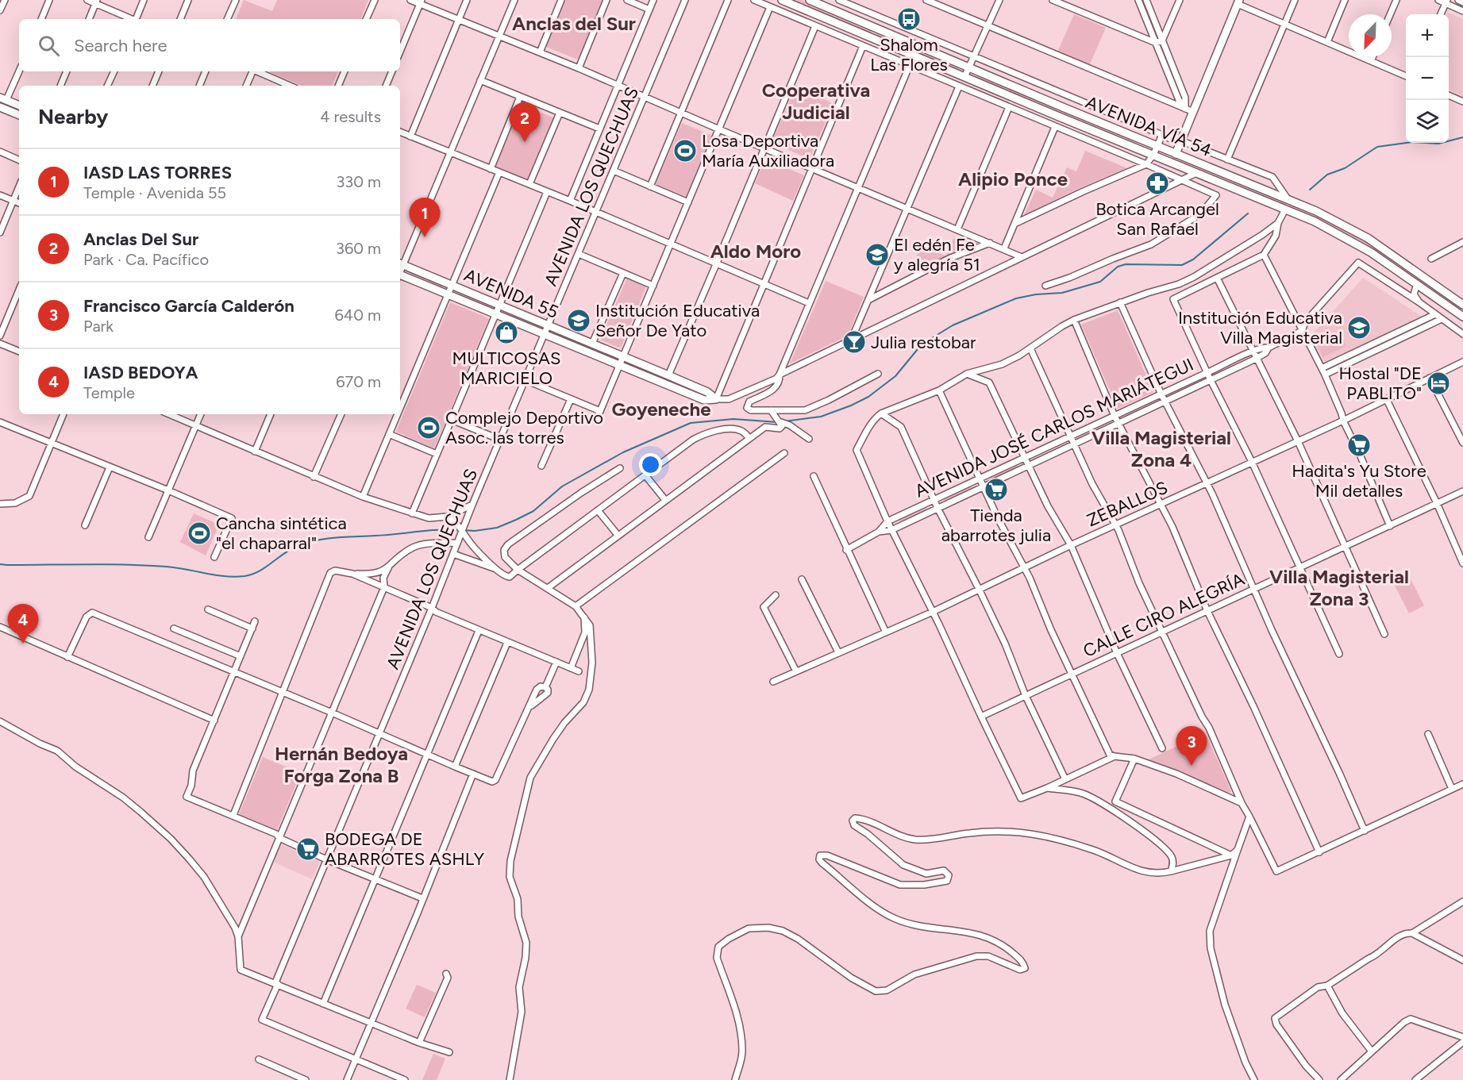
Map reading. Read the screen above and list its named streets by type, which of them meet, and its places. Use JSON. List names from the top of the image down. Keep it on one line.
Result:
{"streets":{"main road":["AVENIDA VÍA 54","AVENIDA 55"],"street":["AVENIDA LOS QUECHUAS","AVENIDA JOSÉ CARLOS MARIÁTEGUI","ZEBALLOS","CALLE CIRO ALEGRÍA"]},"crossings":[["AVENIDA LOS QUECHUAS","AVENIDA 55"]],"districts":["Anclas del Sur","Cooperativa Judicial","Alipio Ponce","Aldo Moro","Goyeneche","Villa Magisterial Zona 4","Villa Magisterial Zona 3","Hernán Bedoya Forga Zona B"],"places":{"bus stop":["Shalom Las Flores"],"sports":["Losa Deportiva María Auxiliadora","Complejo Deportivo Asoc. las torres","Cancha sintética \"el chaparral\""],"pharmacy":["Botica Arcangel San Rafael"],"school or university":["El edén Fe y alegría 51","Institución Educativa Señor De Yato","Institución Educativa Villa Magisterial"],"shop":["MULTICOSAS MARICIELO"],"bar":["Julia restobar"],"hotel":["Hostal \"DE PABLITO\""],"supermarket":["Hadita's Yu Store Mil detalles","Tienda abarrotes julia","BODEGA DE ABARROTES ASHLY"]},"north":"bottom left","page":{"map_buttons":["+","−"],"search":"Search here","heading":["Nearby","4 results"],"pins":["2","1","4","3"],"list":[{"mark":"1","name":"IASD LAS TORRES","note":"Temple · Avenida 55","value":"330 m"},{"mark":"2","name":"Anclas Del Sur","note":"Park · Ca. Pacífico","value":"360 m"},{"mark":"3","name":"Francisco García Calderón","note":"Park","value":"640 m"},{"mark":"4","name":"IASD BEDOYA","note":"Temple","value":"670 m"}]}}
